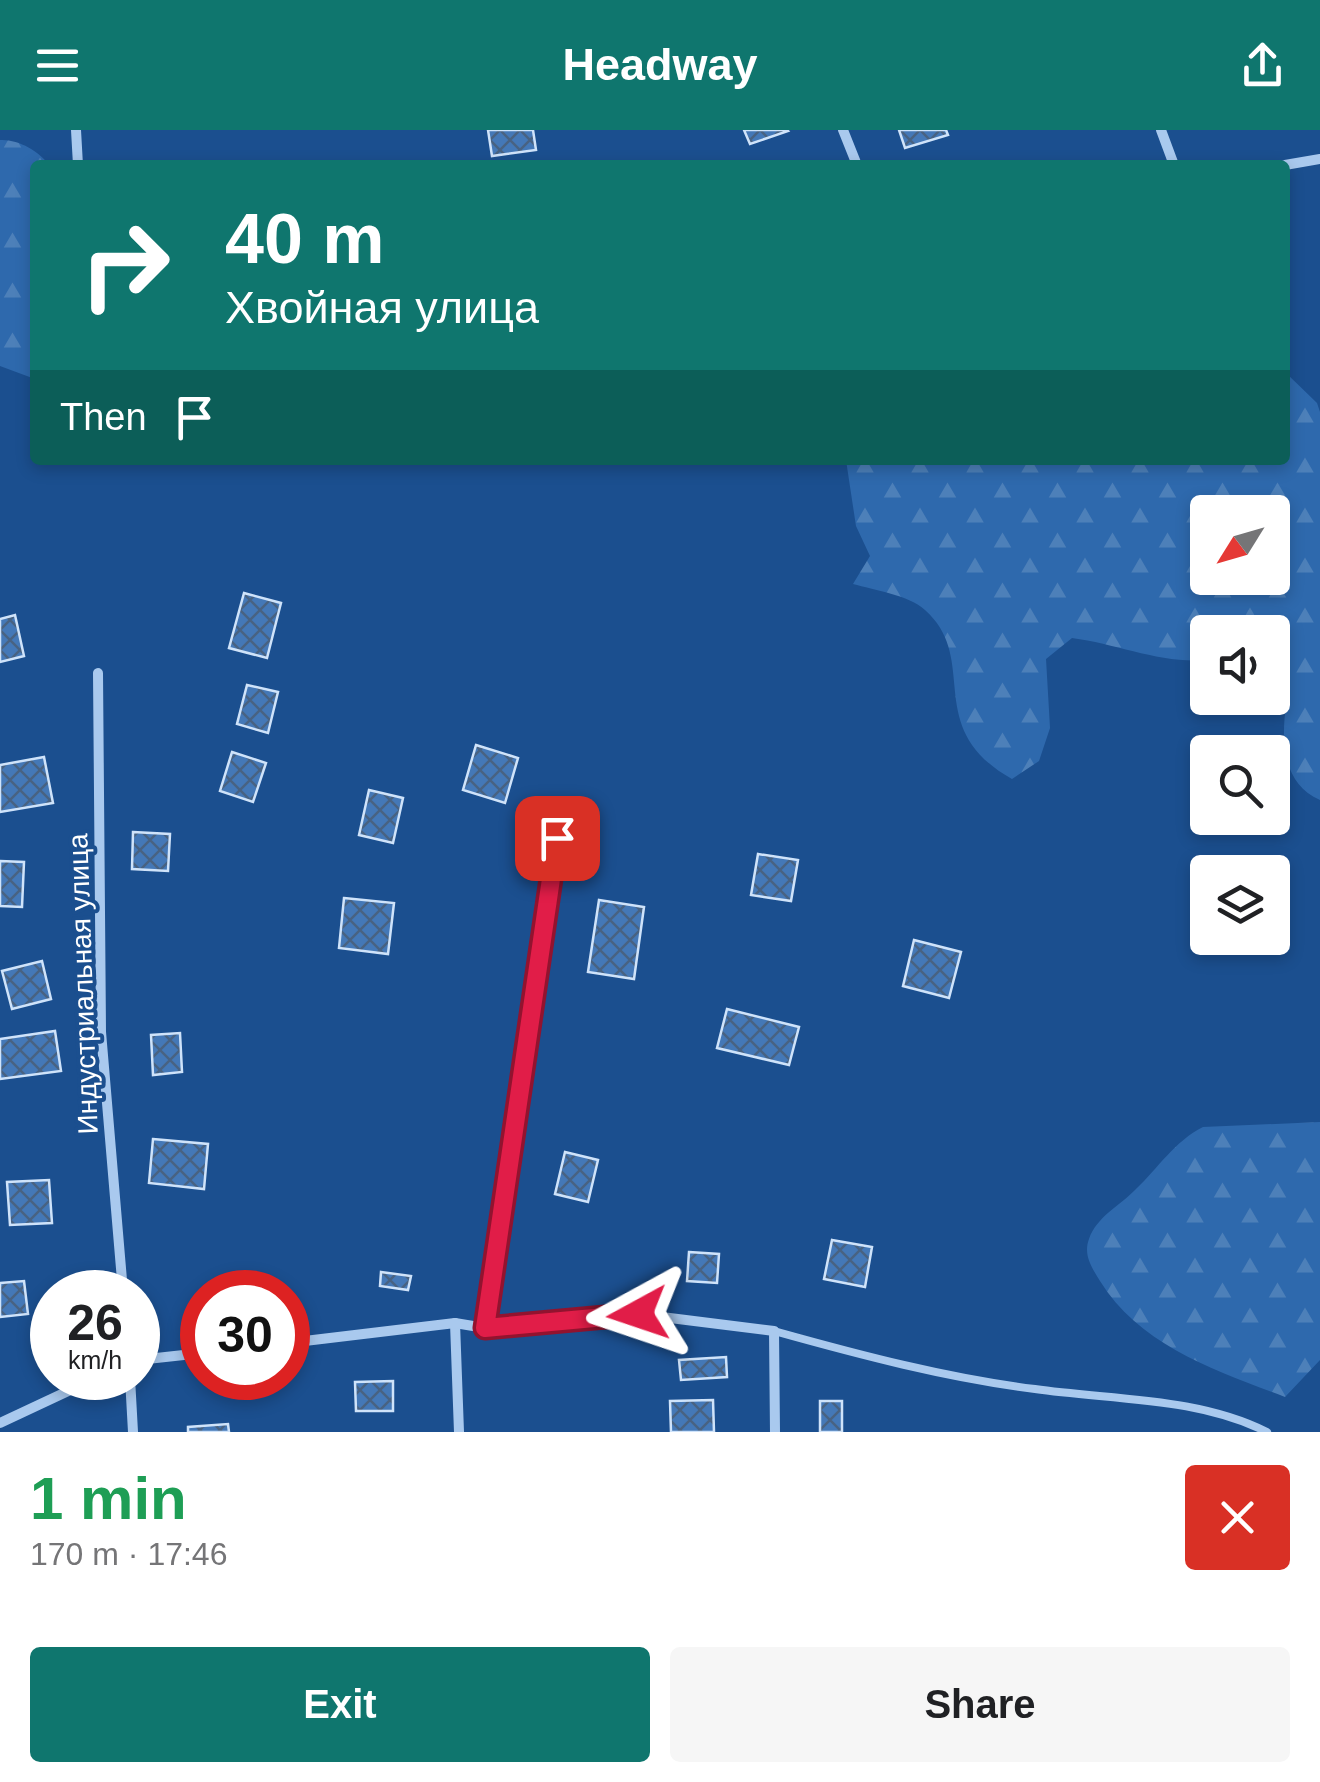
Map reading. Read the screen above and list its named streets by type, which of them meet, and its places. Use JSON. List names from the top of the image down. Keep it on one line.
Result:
{"streets":{"street":["Индустриальная улица"]},"north":"bottom left","page":{"header":"Headway","turn":["40 m","Хвойная улица"],"then":"Then","speed":"26 km/h","limit":"30","heading":["1 min","170 m · 17:46"],"buttons":["Exit","Share"]}}
